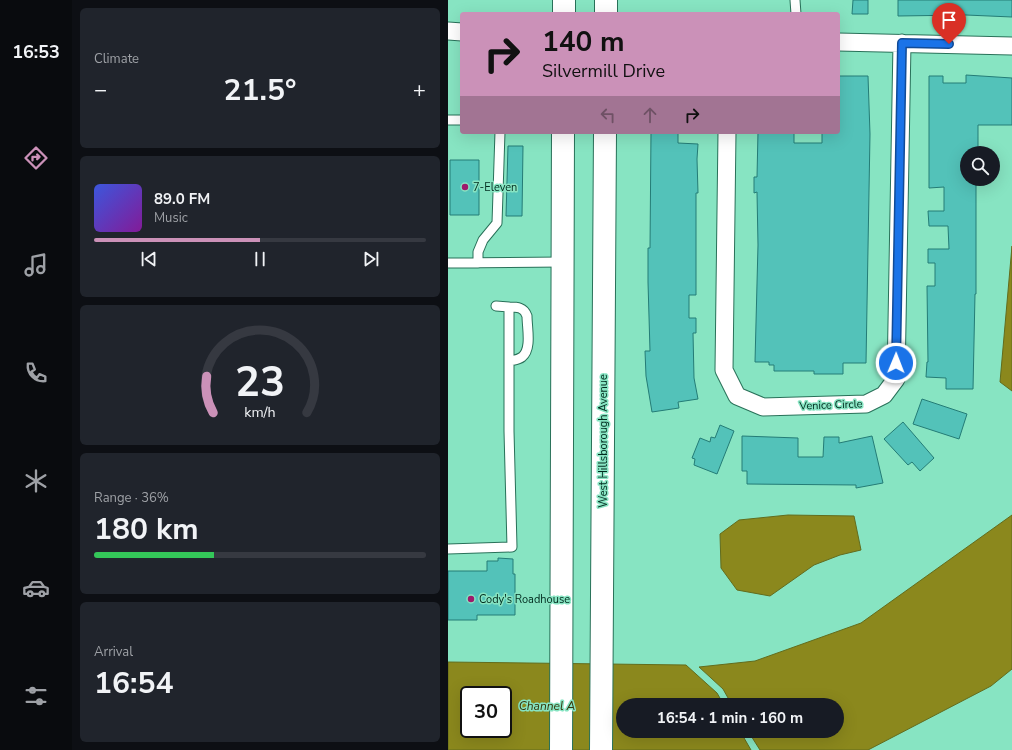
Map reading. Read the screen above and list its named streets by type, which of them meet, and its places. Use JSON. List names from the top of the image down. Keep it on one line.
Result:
{"streets":{"main road":["West Hillsborough Avenue"],"street":["Venice Circle"]},"water":["Channel A"],"places":["7-Eleven","Cody's Roadhouse"],"page":{"tabs":"16:53","tile":["Climate",["Range · 36%","180 km"],["Arrival","16:54"]],"turn":["140 m","Silvermill Drive"],"heat":["−","21.5°","+"],"song":["89.0 FM","Music"],"limit":"30","trip":"16:54 · 1 min · 160 m","gauge":["23","km/h"]}}
